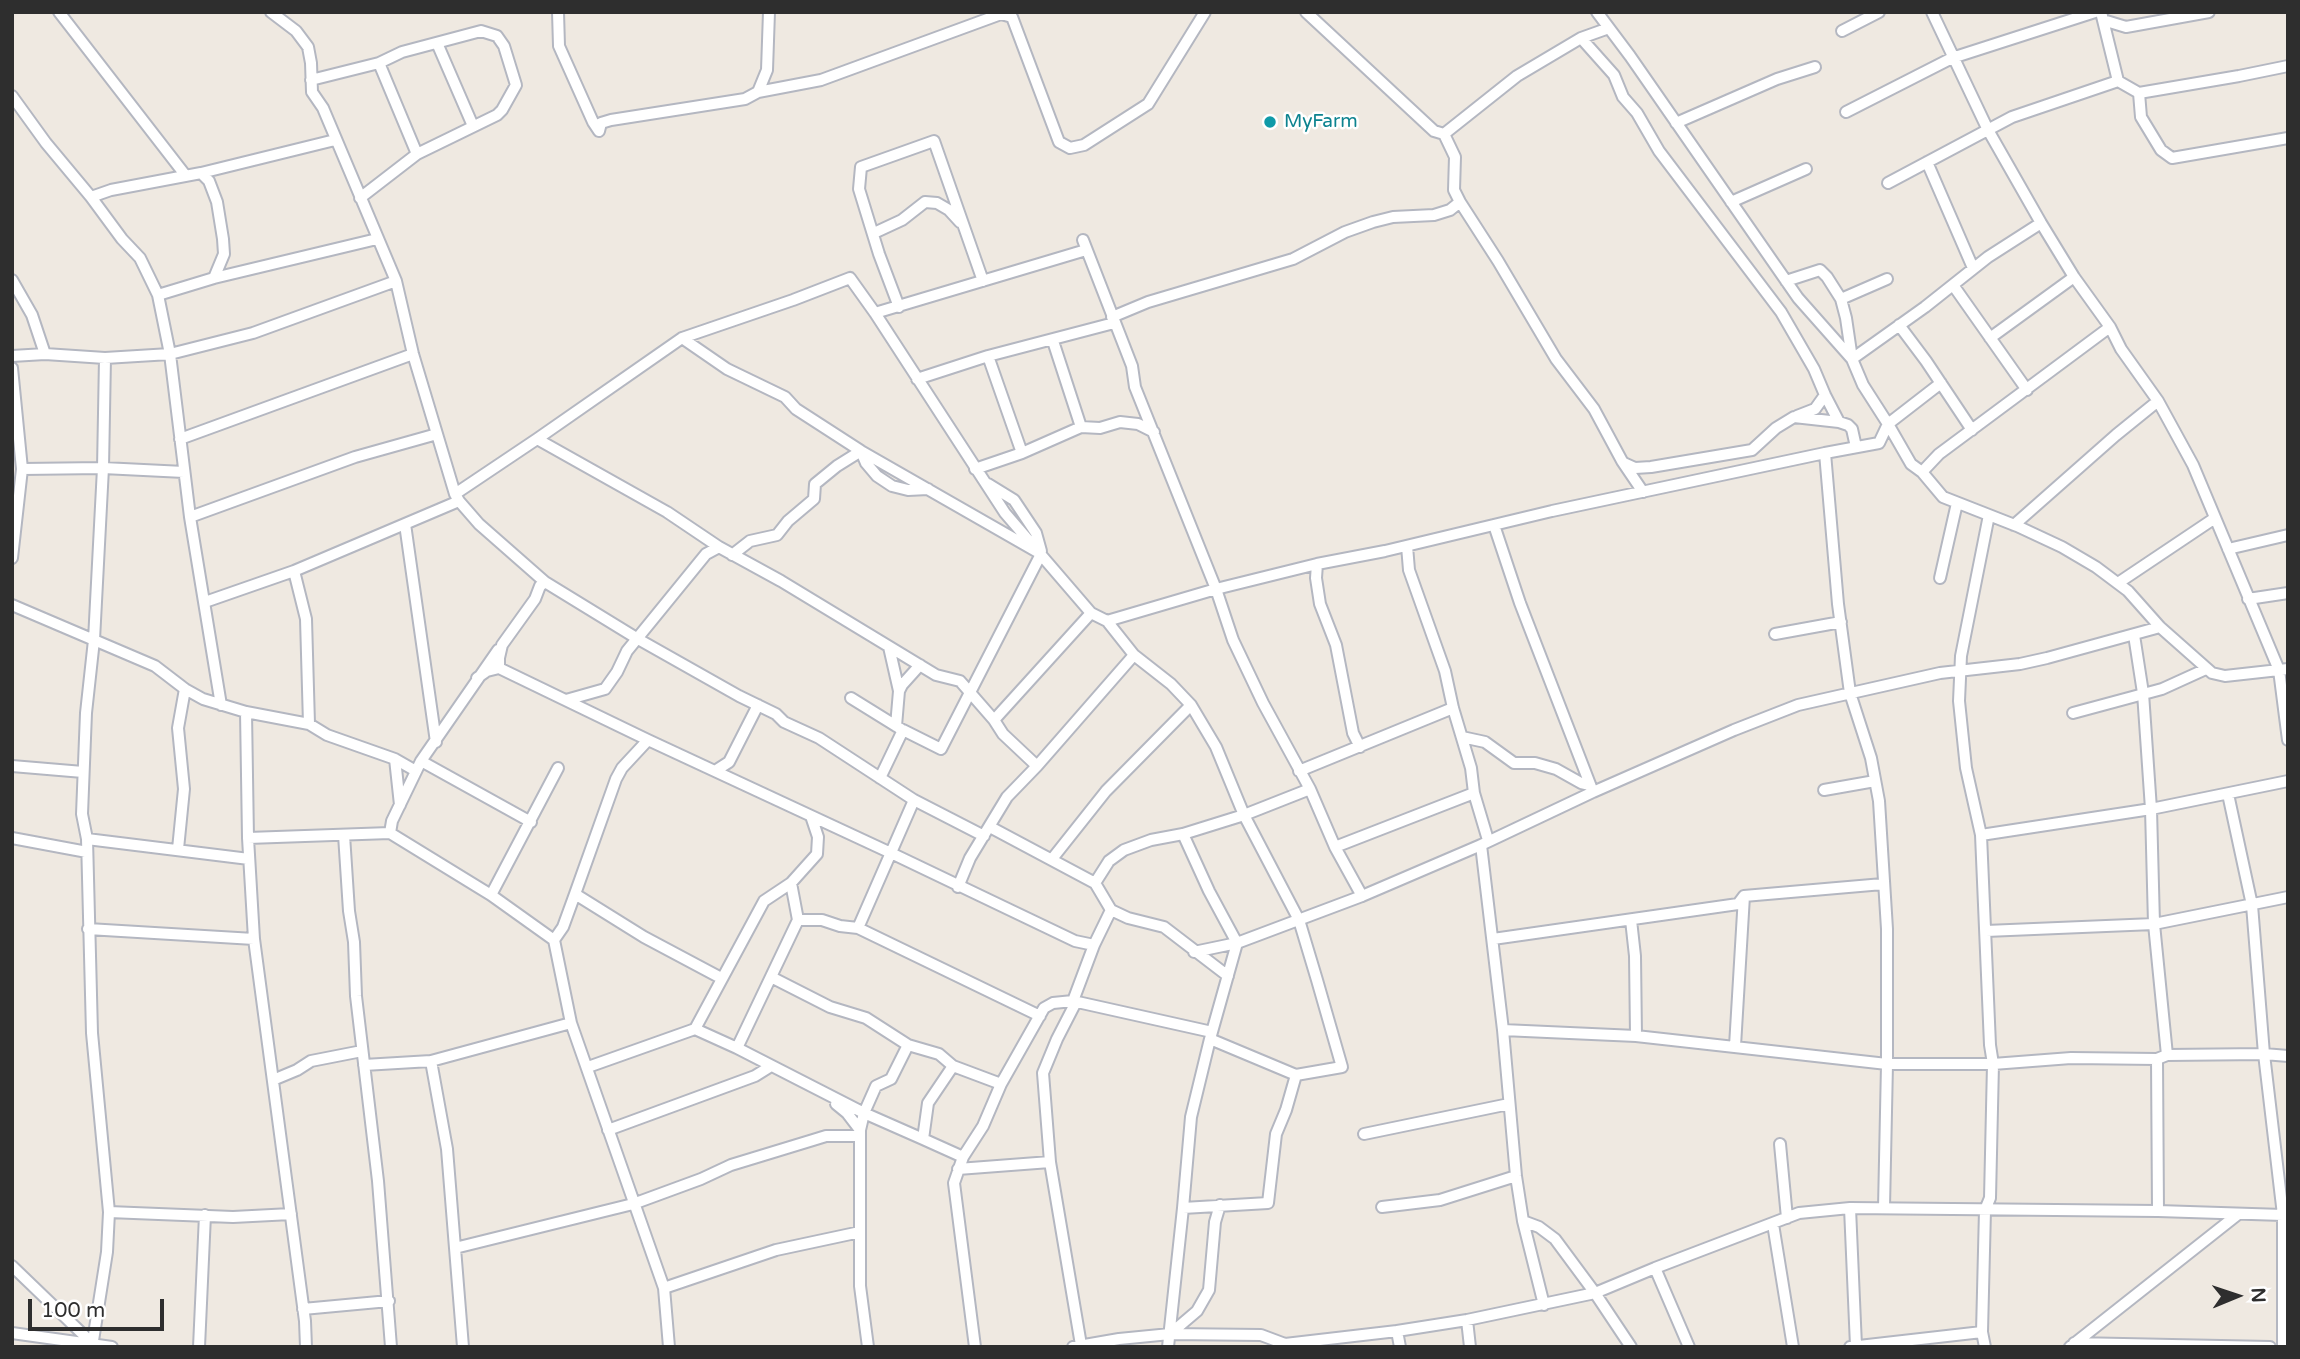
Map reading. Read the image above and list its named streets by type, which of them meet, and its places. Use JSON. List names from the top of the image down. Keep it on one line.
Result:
{"places":["MyFarm"],"scale_bar":"100 m","north":"right"}
